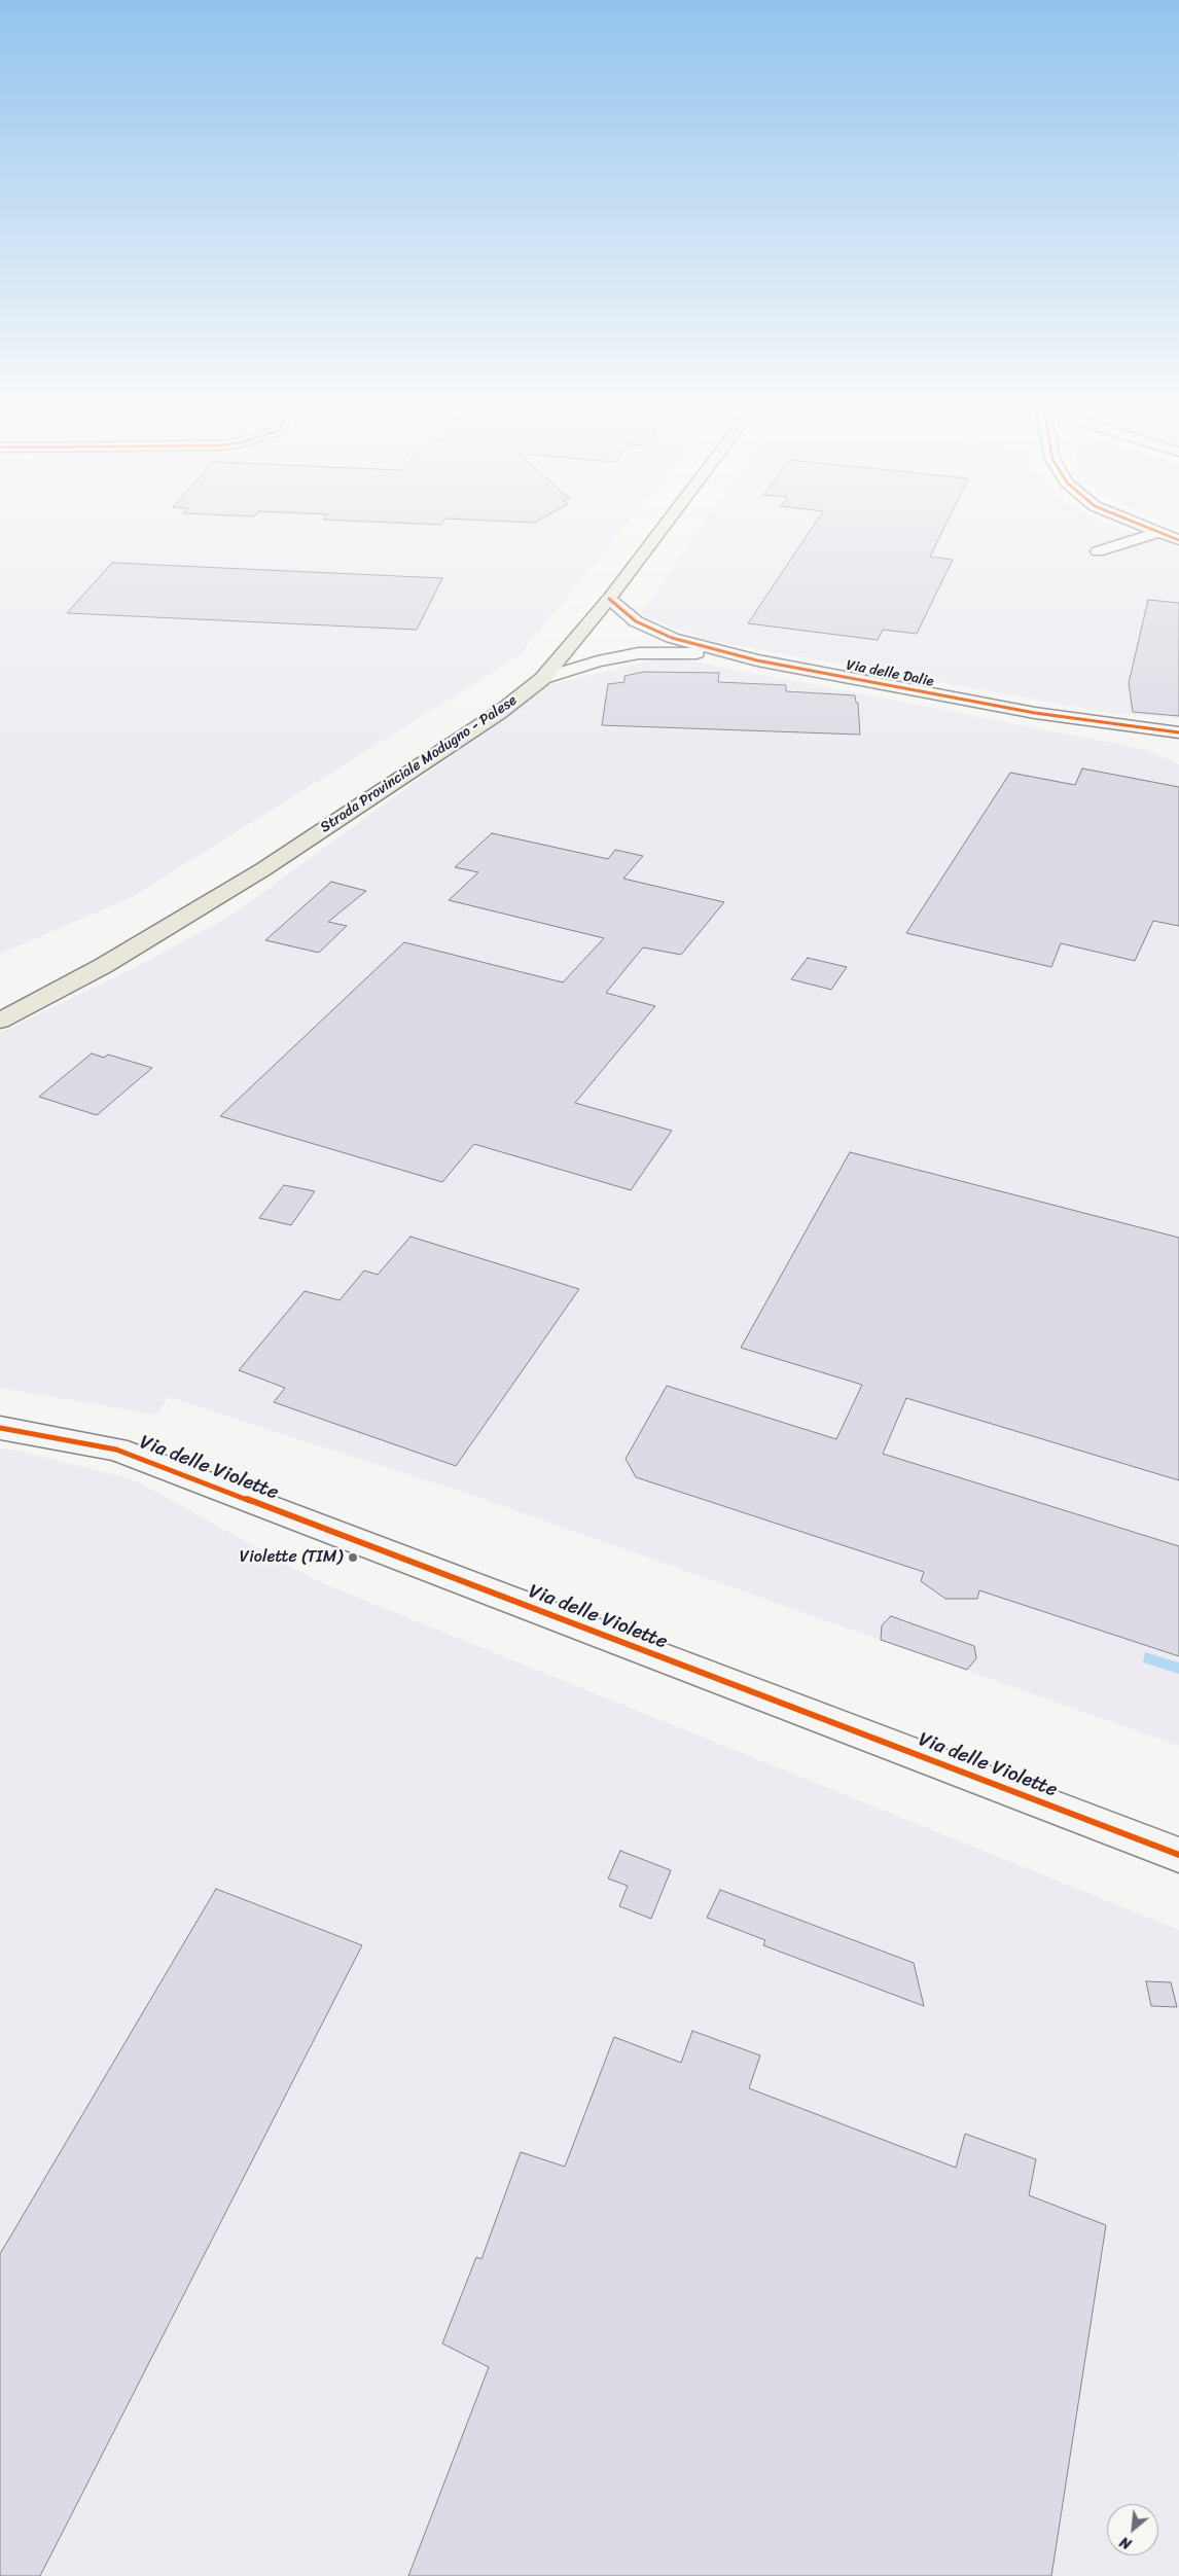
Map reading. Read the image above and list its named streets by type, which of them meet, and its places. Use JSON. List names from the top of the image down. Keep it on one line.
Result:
{"streets":{"main road":["Strada Provinciale Modugno - Palese"],"street":["Via delle Dalie","Via delle Violette"]},"crossings":[["Via delle Dalie","Strada Provinciale Modugno - Palese"]],"places":["Violette (TIM)"],"north":"bottom left"}
